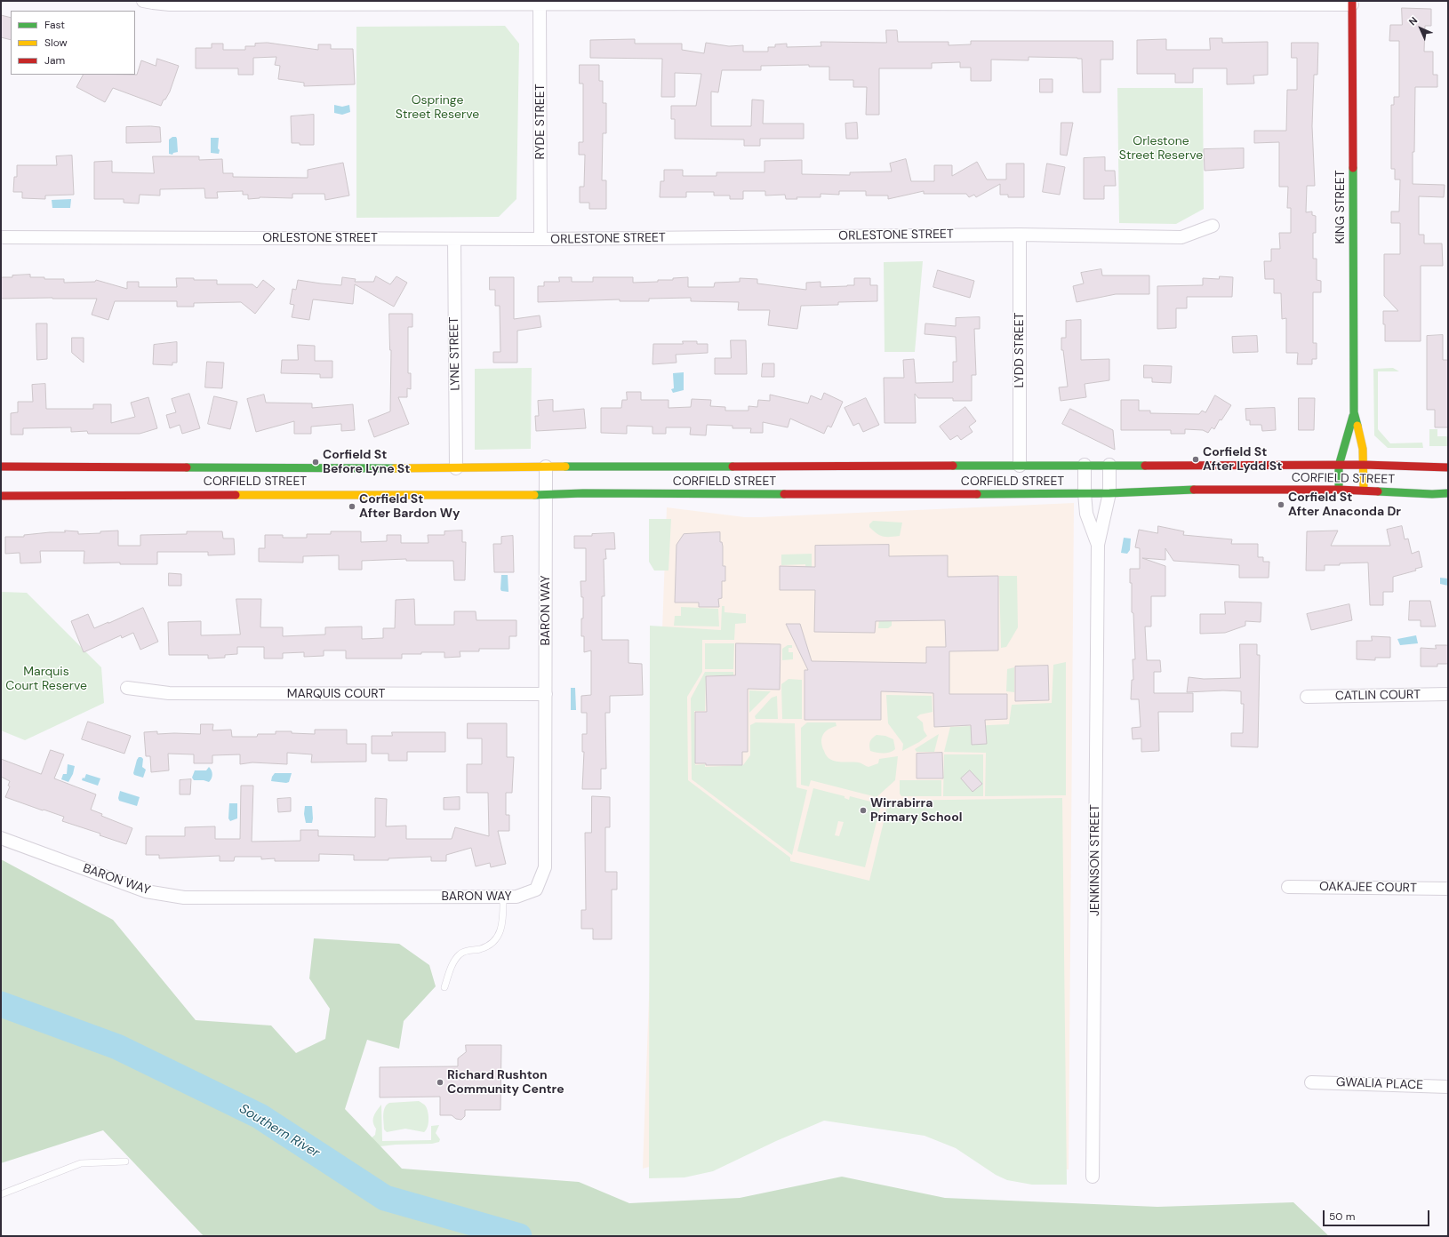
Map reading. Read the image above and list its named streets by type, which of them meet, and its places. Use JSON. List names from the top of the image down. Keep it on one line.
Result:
{"streets":{"main road":["KING STREET","CORFIELD STREET"],"street":["RYDE STREET","ORLESTONE STREET","LYDD STREET","LYNE STREET","BARON WAY","MARQUIS COURT","CATLIN COURT","JENKINSON STREET","OAKAJEE COURT","GWALIA PLACE"]},"crossings":[["RYDE STREET","ORLESTONE STREET"],["KING STREET","CORFIELD STREET"],["ORLESTONE STREET","LYDD STREET"],["ORLESTONE STREET","LYNE STREET"],["LYDD STREET","CORFIELD STREET"],["LYNE STREET","CORFIELD STREET"],["CORFIELD STREET","BARON WAY"],["CORFIELD STREET","JENKINSON STREET"],["BARON WAY","MARQUIS COURT"]],"water":["Southern River"],"parks":["Ospringe Street Reserve","Orlestone Street Reserve","Marquis Court Reserve"],"places":["Corfield St After Lydd St","Corfield St Before Lyne St","Corfield St After Anaconda Dr","Corfield St After Bardon Wy","Wirrabirra Primary School","Richard Rushton Community Centre"],"legend":["Fast","Slow","Jam"],"scale_bar":"50 m","north":"top left"}
